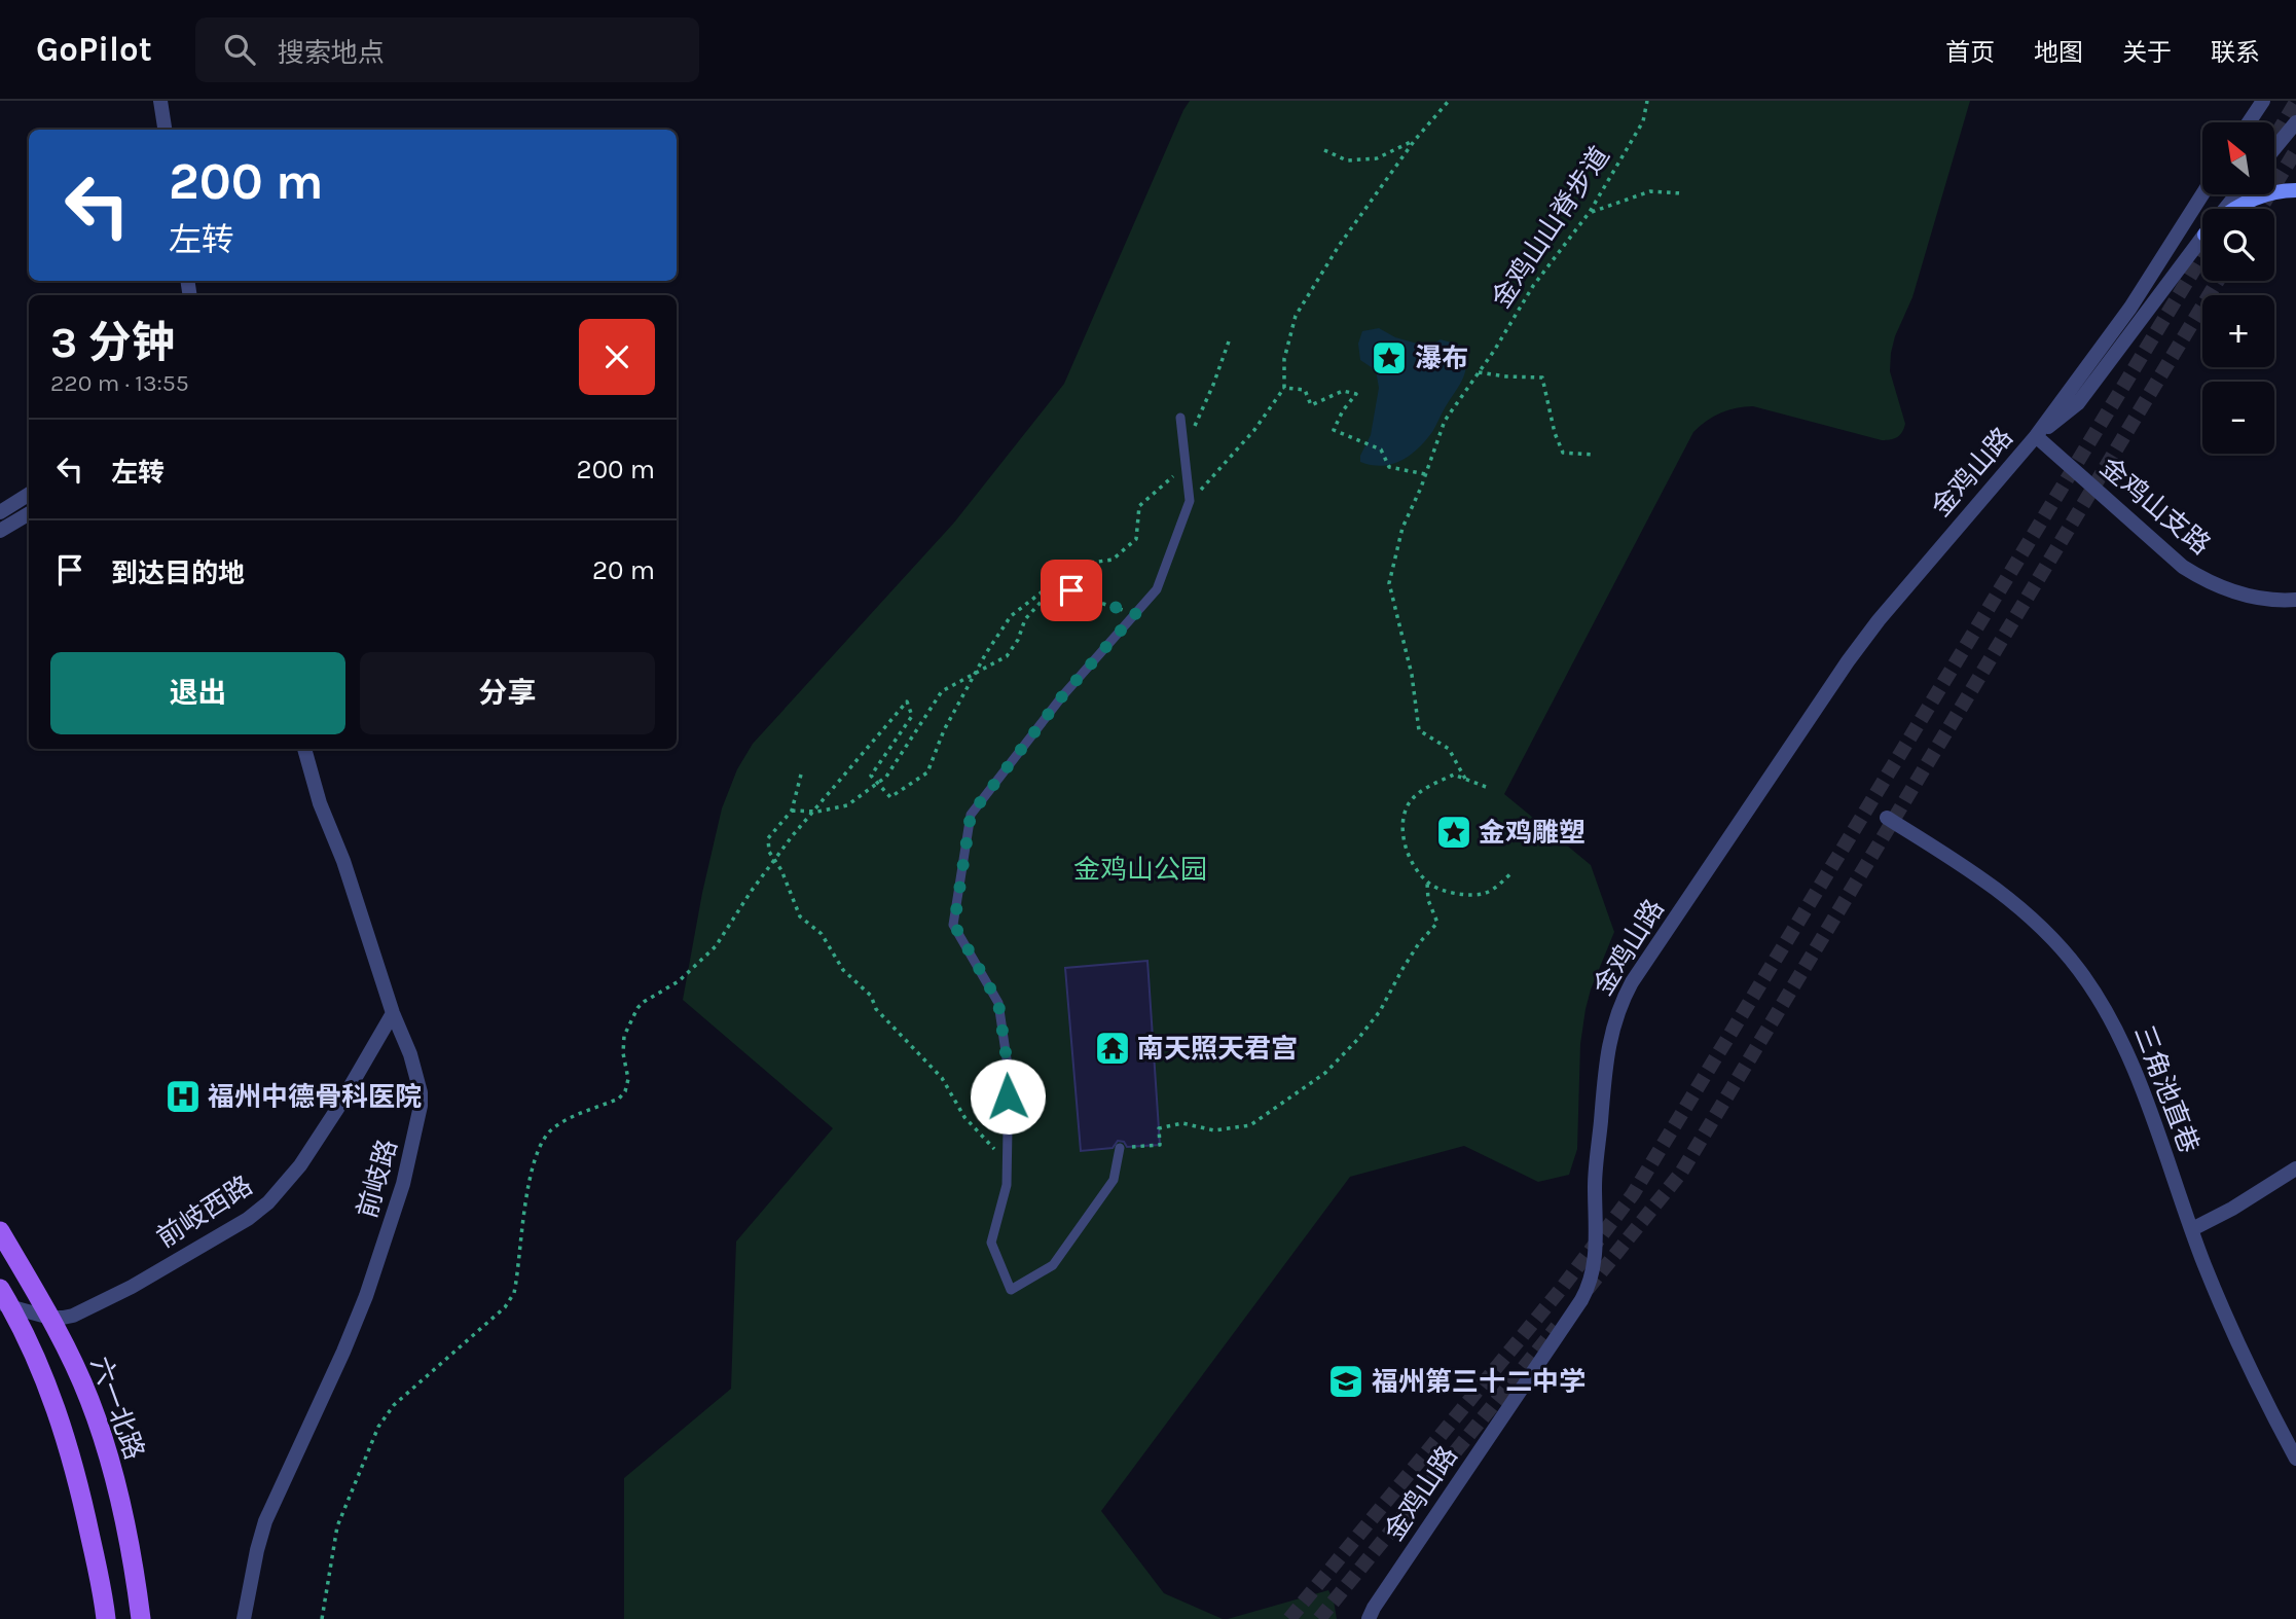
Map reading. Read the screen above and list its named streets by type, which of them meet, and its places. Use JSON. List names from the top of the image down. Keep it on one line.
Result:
{"streets":{"main road":["六一北路"],"street":["金鸡山路","金鸡山支路","三角池直巷","前岐路","前岐西路"],"path":["金鸡山山脊步道"]},"crossings":[["金鸡山路","金鸡山支路"],["前岐路","前岐西路"],["前岐西路","六一北路"]],"parks":["金鸡山公园"],"places":{"place":["瀑布","金鸡雕塑"],"temple":["南天照天君宫"],"hospital":["福州中德骨科医院"],"school or university":["福州第三十二中学"]},"north":"top left","page":{"header":"GoPilot","search":"搜索地点","nav":["首页","地图","关于","联系"],"map_buttons":["+","−"],"turn":["200 m","左转"],"heading":["3 分钟","220 m · 13:55"],"list":[{"name":"左转","value":"200 m"},{"name":"到达目的地","value":"20 m"}],"buttons":["退出","分享"]}}
